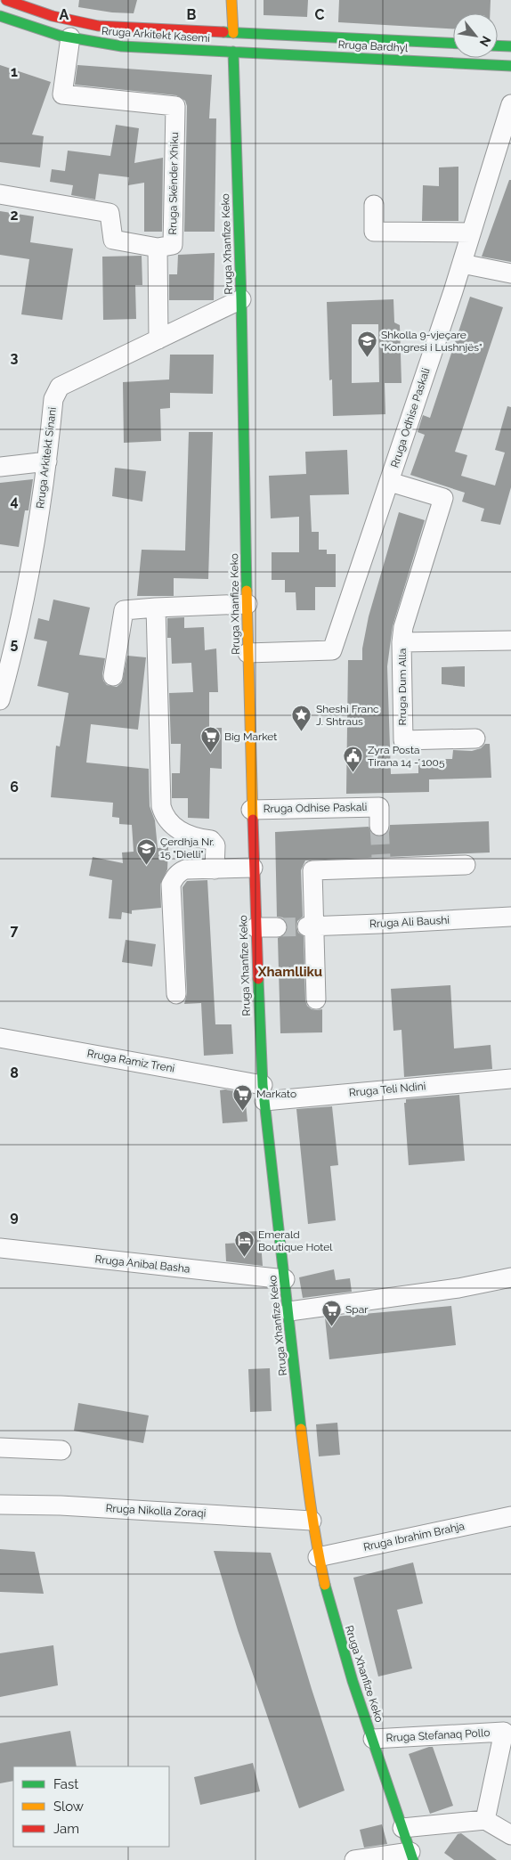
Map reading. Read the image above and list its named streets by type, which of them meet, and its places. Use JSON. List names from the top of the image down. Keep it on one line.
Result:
{"streets":{"main road":["Rruga Arkitekt Kasemi","Rruga Bardhyl","Rruga Xhanfize Keko"],"street":["Rruga Skënder Xhiku","Rruga Odhise Paskali","Rruga Arkitekt Sinani","Rruga Dum Alla","Rruga Ali Baushi","Rruga Ramiz Treni","Rruga Teli Ndini","Rruga Anibal Basha","Rruga Nikolla Zoraqi","Rruga Ibrahim Brahja","Rruga Stefanaq Pollo"]},"crossings":[["Rruga Arkitekt Kasemi","Rruga Bardhyl"],["Rruga Arkitekt Kasemi","Rruga Skënder Xhiku"],["Rruga Arkitekt Kasemi","Rruga Xhanfize Keko"],["Rruga Bardhyl","Rruga Xhanfize Keko"],["Rruga Skënder Xhiku","Rruga Arkitekt Sinani"],["Rruga Xhanfize Keko","Rruga Odhise Paskali"],["Rruga Xhanfize Keko","Rruga Arkitekt Sinani"],["Rruga Xhanfize Keko","Rruga Ramiz Treni"],["Rruga Xhanfize Keko","Rruga Teli Ndini"],["Rruga Xhanfize Keko","Rruga Anibal Basha"],["Rruga Xhanfize Keko","Rruga Nikolla Zoraqi"],["Rruga Xhanfize Keko","Rruga Ibrahim Brahja"],["Rruga Xhanfize Keko","Rruga Stefanaq Pollo"],["Rruga Ramiz Treni","Rruga Teli Ndini"]],"districts":["Xhamlliku"],"places":{"school or university":["Shkolla 9-vjeçare \"Kongresi i Lushnjës\"","Çerdhja Nr. 15 \"Dielli\""],"place":["Sheshi Franc J. Shtraus"],"supermarket":["Big Market","Markato","Spar"],"public building":["Zyra Posta Tirana 14 - 1005"],"hotel":["Emerald Boutique Hotel"]},"legend":["Fast","Slow","Jam"],"north":"bottom right","grid":{"columns":["A","B","C"],"rows":["1","2","3","4","5","6","7","8","9"]}}
